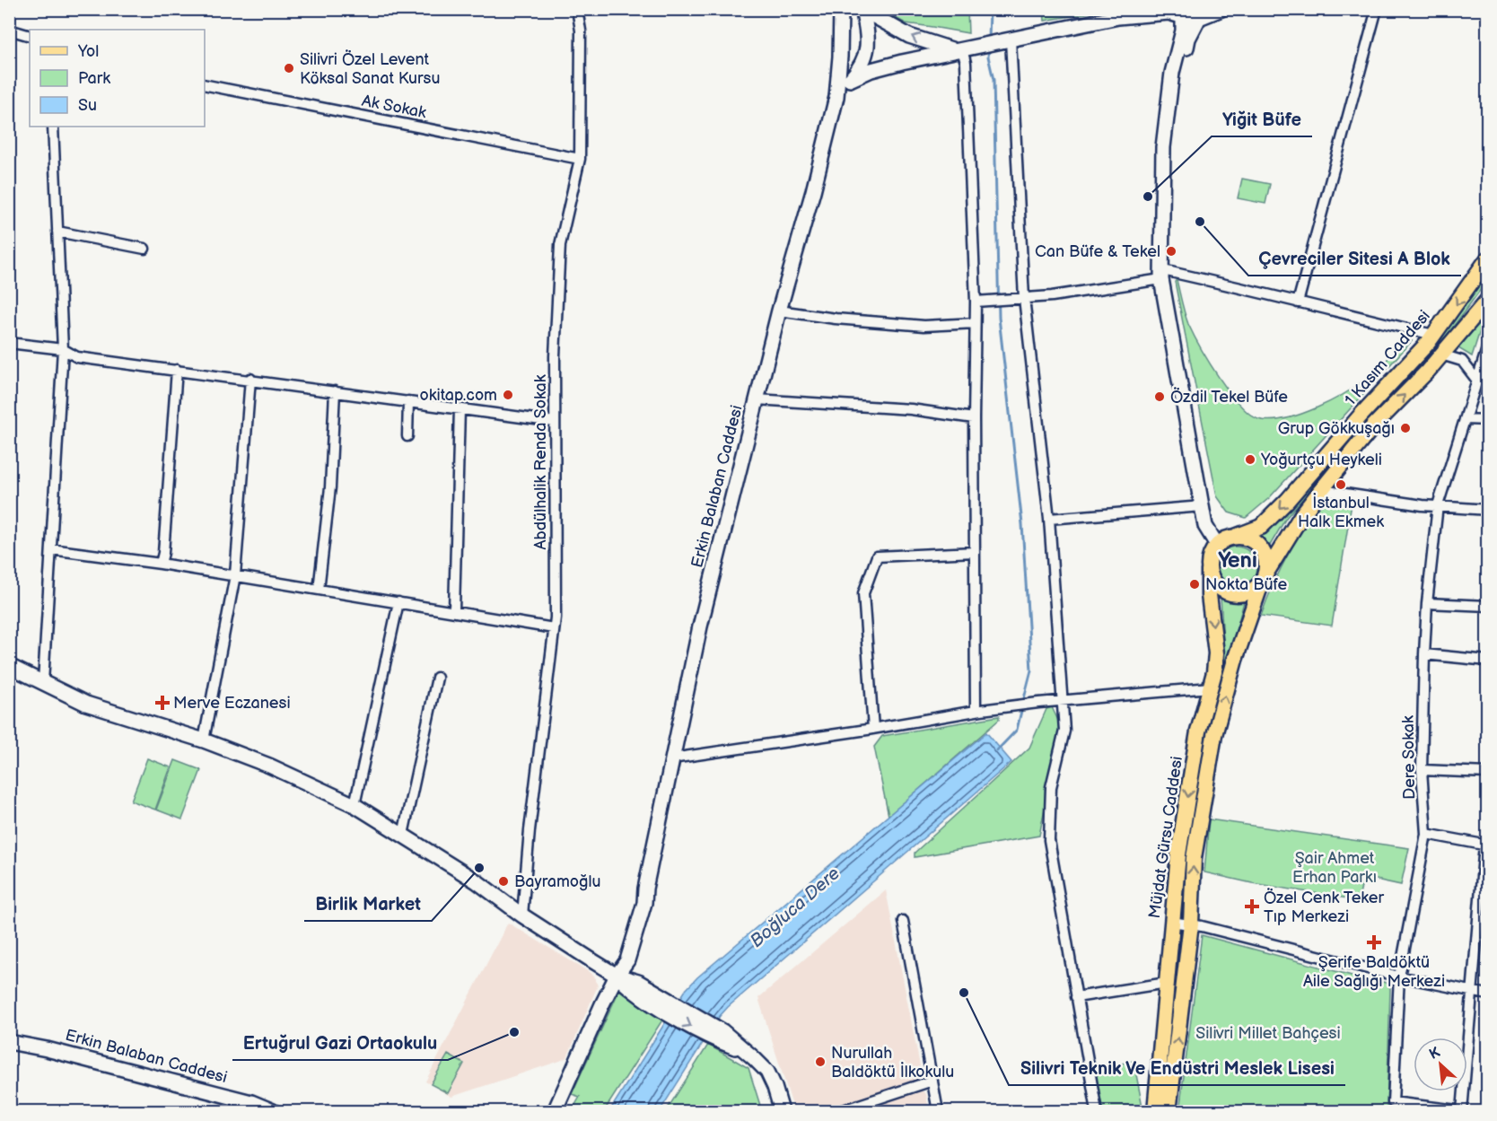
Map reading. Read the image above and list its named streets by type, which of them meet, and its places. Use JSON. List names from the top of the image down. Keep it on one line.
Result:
{"streets":{"main road":["1 Kasım Caddesi","Müjdat Gürsu Caddesi"],"street":["Ak Sokak","Abdülhalik Renda Sokak","Erkin Balaban Caddesi","Dere Sokak"]},"crossings":[["Ak Sokak","Abdülhalik Renda Sokak"],["1 Kasım Caddesi","Müjdat Gürsu Caddesi"]],"districts":["Yeni"],"water":["Boğluca Dere"],"parks":["Şair Ahmet Erhan Parkı","Silivri Millet Bahçesi"],"places":{"other":["Silivri Özel Levent Köksal Sanat Kursu","Yiğit Büfe","Çevreciler Sitesi A Blok","Can Büfe & Tekel","okitap.com","Özdil Tekel Büfe","Grup Gökkuşağı","Yoğurtçu Heykeli","İstanbul Halk Ekmek","Nokta Büfe","Birlik Market","Bayramoğlu","Silivri Teknik Ve Endüstri Meslek Lisesi","Ertuğrul Gazi Ortaokulu","Nurullah Baldöktü İlkokulu"],"health":["Merve Eczanesi","Özel Cenk Teker Tıp Merkezi","Şerife Baldöktü Aile Sağlığı Merkezi"]},"legend":["Yol","Park","Su"],"north":"top left"}
